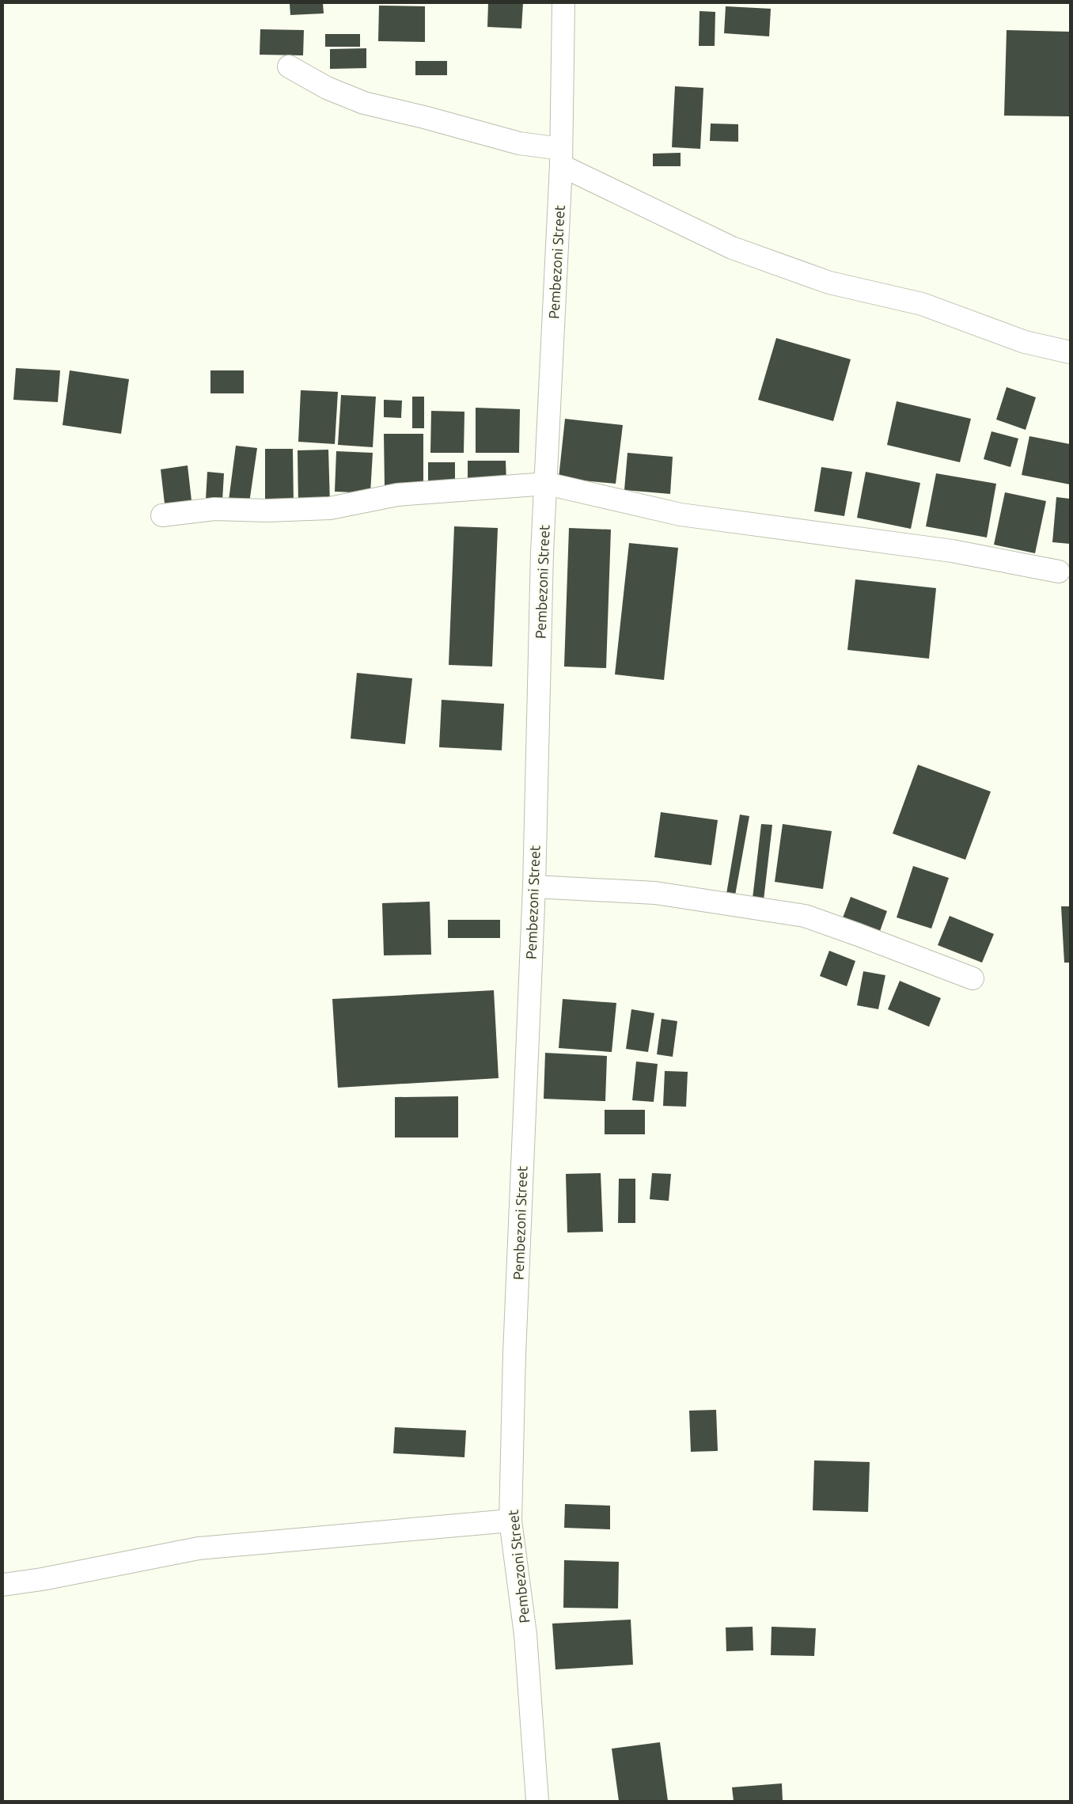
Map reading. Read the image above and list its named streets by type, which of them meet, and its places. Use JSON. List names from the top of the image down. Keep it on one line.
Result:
{"streets":{"street":["Pembezoni Street"]}}
